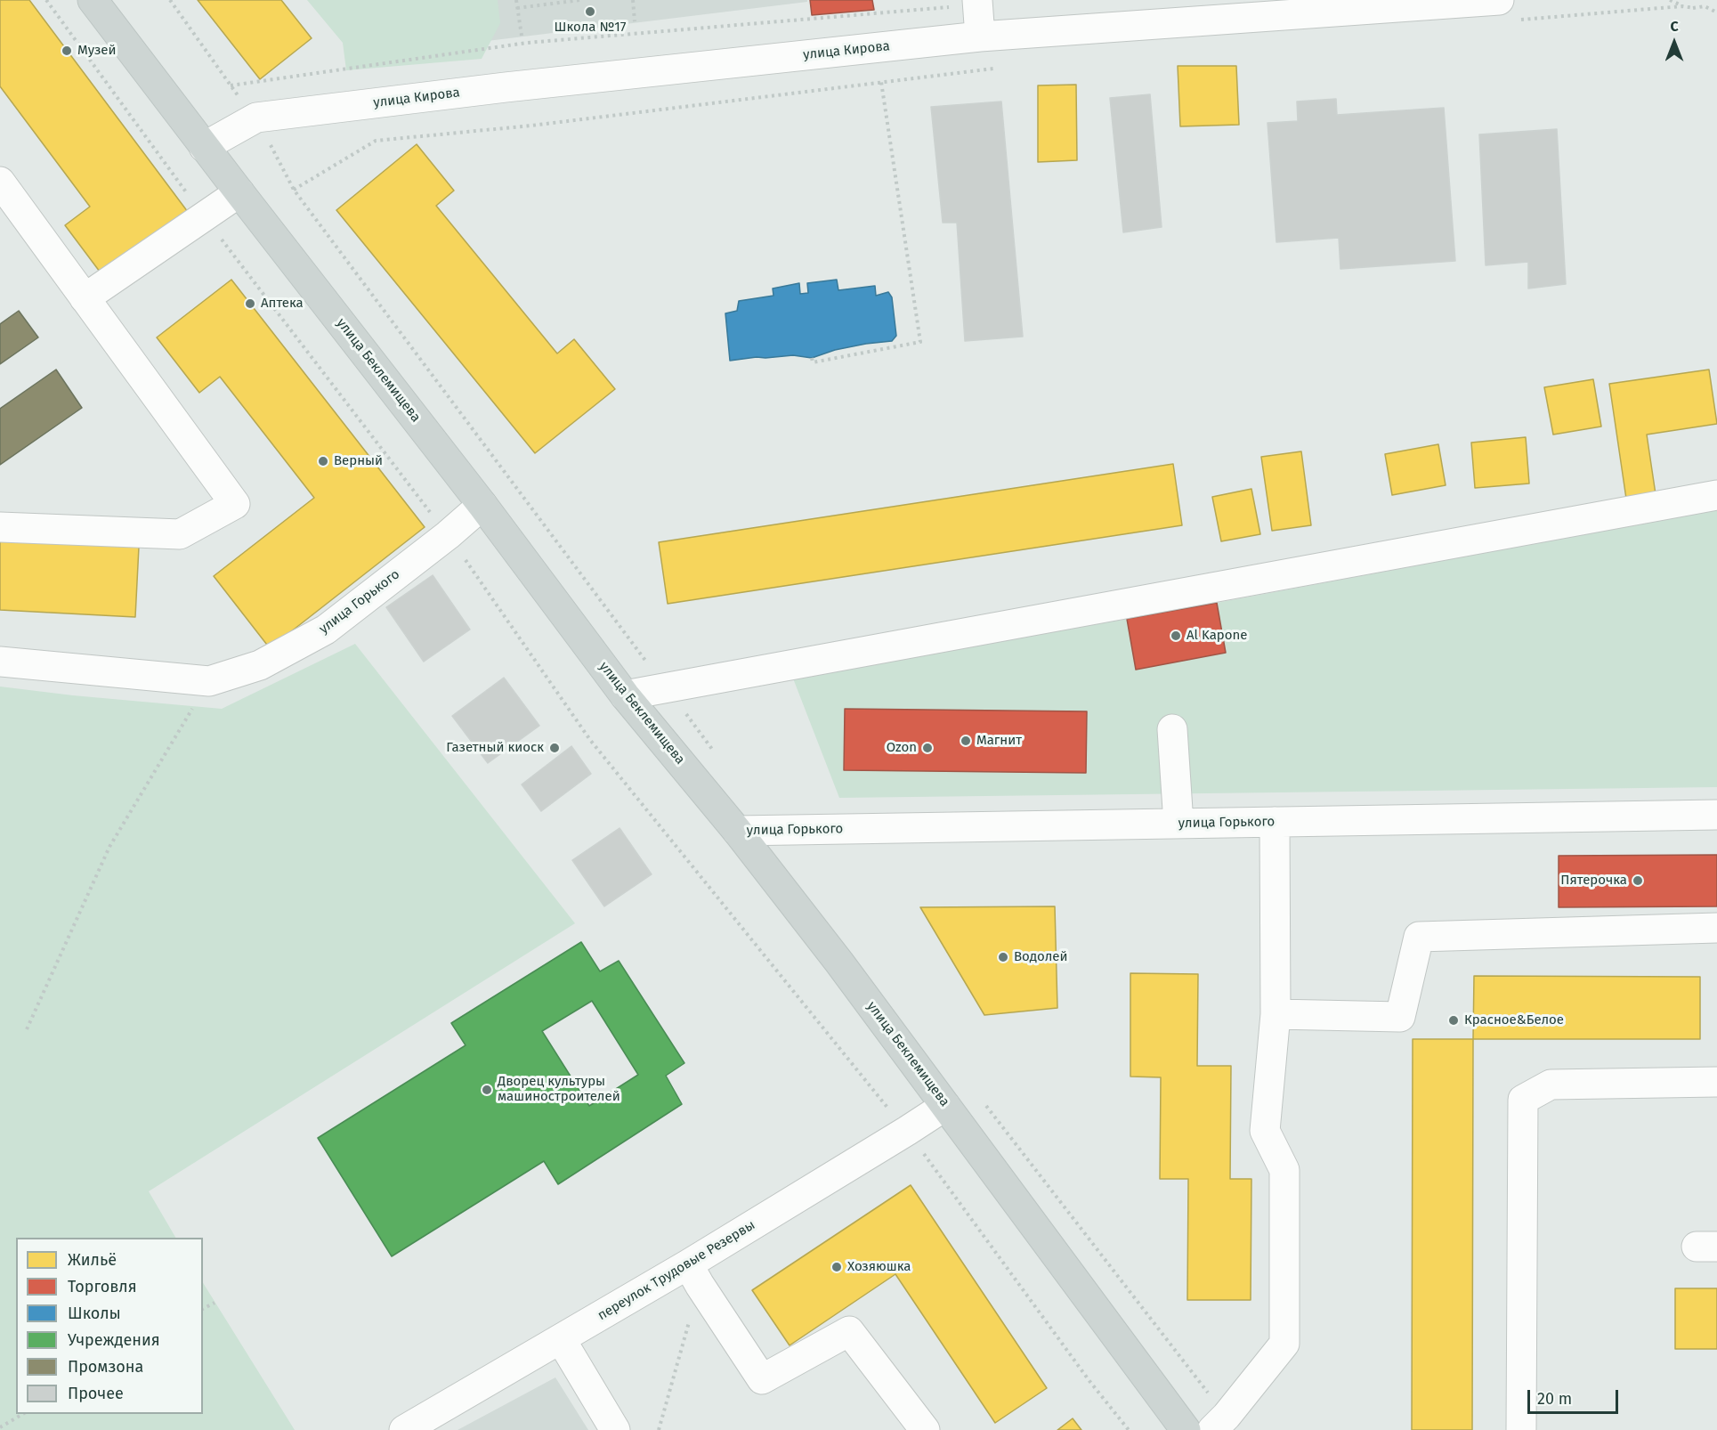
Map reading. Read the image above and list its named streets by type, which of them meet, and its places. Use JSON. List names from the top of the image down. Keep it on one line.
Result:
{"streets":{"main road":["улица Беклемищева"],"street":["улица Кирова","улица Горького","переулок Трудовые Резервы"]},"crossings":[["улица Кирова","улица Беклемищева"],["улица Беклемищева","улица Горького"],["улица Беклемищева","переулок Трудовые Резервы"]],"places":["Школа №17","Музей","Аптека","Верный","Al Kapone","Магнит","Газетный киоск","Ozon","Пятерочка","Водолей","Красное&Белое","Дворец культуры машиностроителей","Хозяюшка"],"legend":["Жильё","Торговля","Школы","Учреждения","Промзона","Прочее"],"scale_bar":"20 m","north":"top"}
